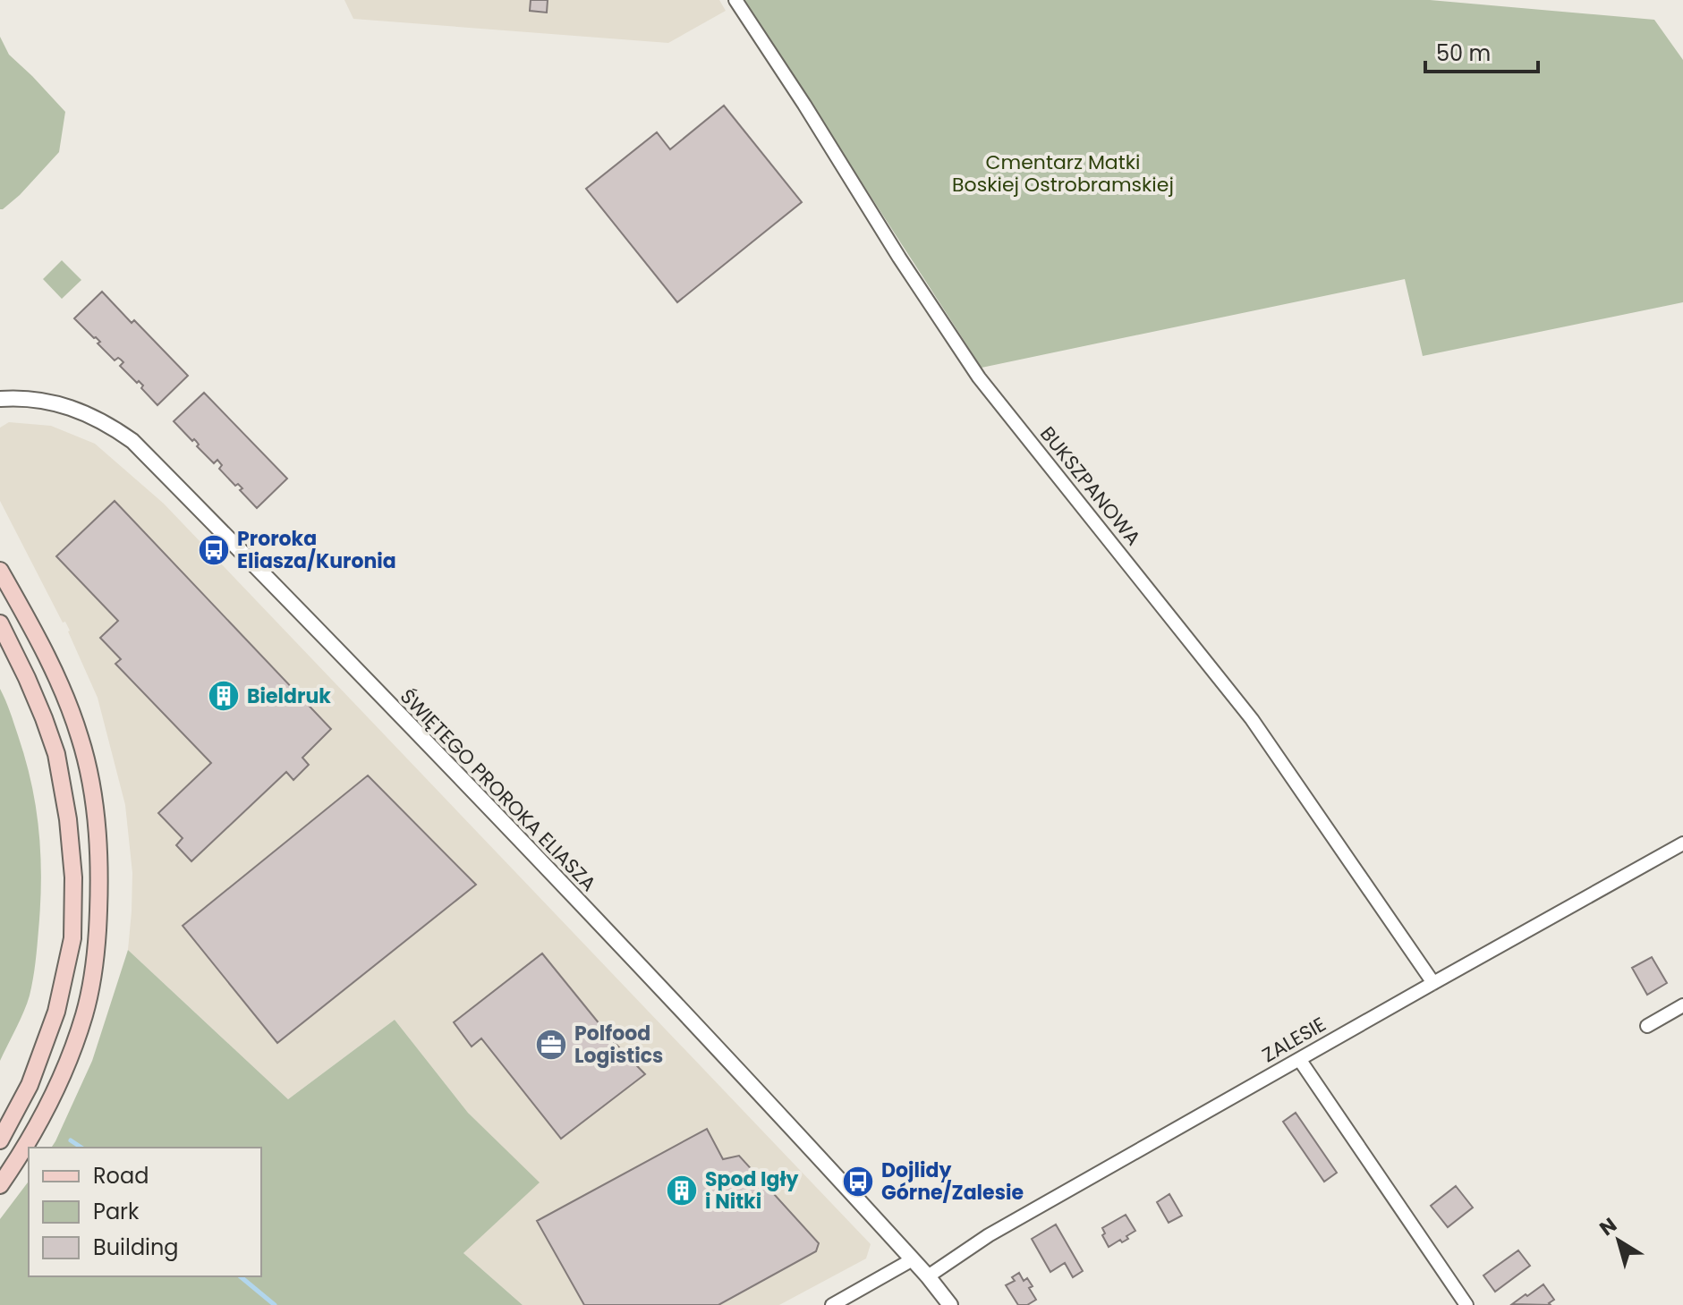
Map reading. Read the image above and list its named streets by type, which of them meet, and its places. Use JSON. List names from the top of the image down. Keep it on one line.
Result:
{"streets":{"street":["BUKSZPANOWA","ŚWIĘTEGO PROROKA ELIASZA","ZALESIE"]},"crossings":[["BUKSZPANOWA","ZALESIE"],["ŚWIĘTEGO PROROKA ELIASZA","ZALESIE"]],"parks":["Cmentarz Matki Boskiej Ostrobramskiej"],"places":{"bus stop":["Proroka Eliasza/Kuronia","Dojlidy Górne/Zalesie"],"building":["Bieldruk","Spod Igły i Nitki"],"office":["Polfood Logistics"]},"legend":["Road","Park","Building"],"scale_bar":"50 m","north":"top left"}
